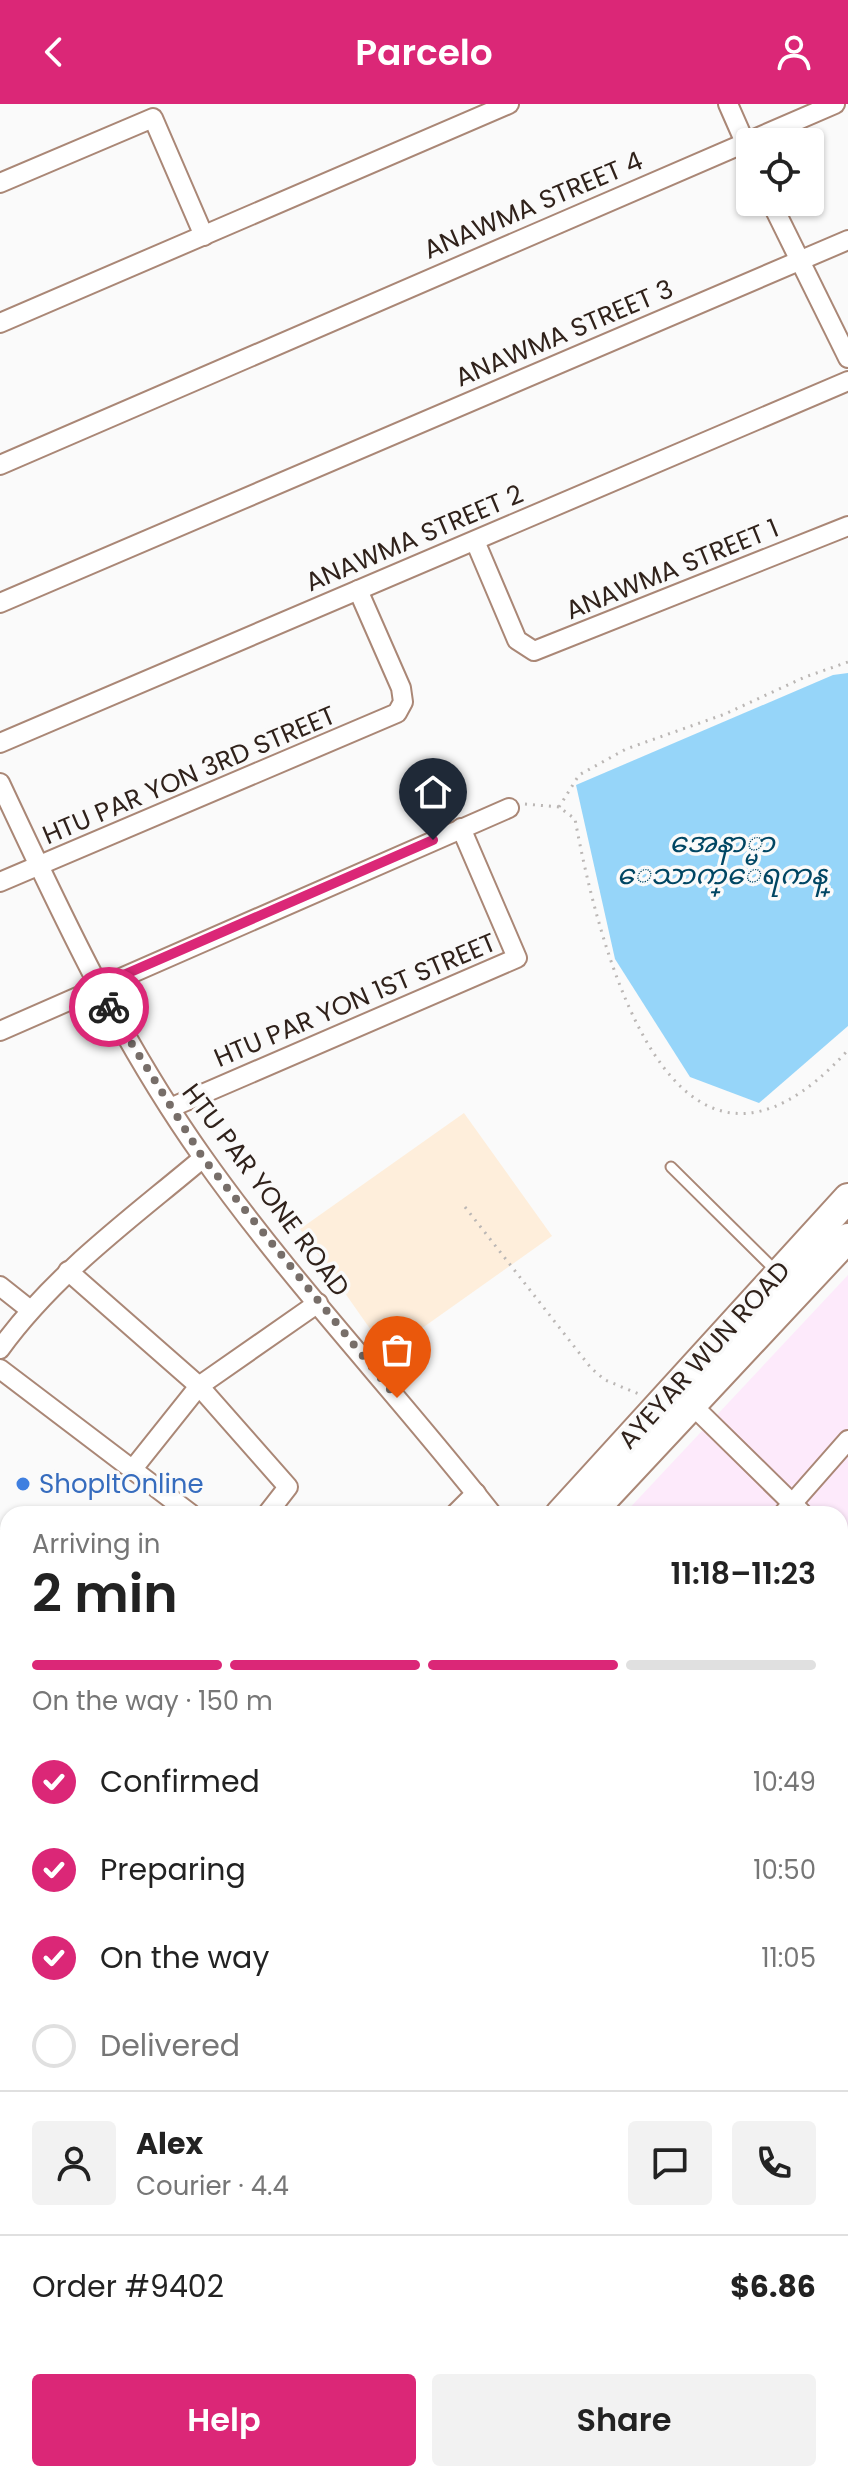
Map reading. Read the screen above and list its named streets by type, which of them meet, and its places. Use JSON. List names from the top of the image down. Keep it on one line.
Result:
{"streets":{"main road":["AYEYAR WUN ROAD"],"street":["ANAWMA STREET 4","ANAWMA STREET 3","ANAWMA STREET 2","ANAWMA STREET 1","HTU PAR YON 3RD STREET","HTU PAR YON 1ST STREET","HTU PAR YONE ROAD"]},"crossings":[["ANAWMA STREET 2","ANAWMA STREET 1"],["ANAWMA STREET 2","HTU PAR YON 3RD STREET"],["HTU PAR YON 3RD STREET","HTU PAR YONE ROAD"],["HTU PAR YON 1ST STREET","HTU PAR YONE ROAD"]],"water":["အေနာ္မာ ေသာက္ေရကန္"],"places":["ShopItOnline"],"page":{"header":"Parcelo","heading":["2 min","Arriving in","11:18–11:23"],"panel":["Alex","Courier · 4.4","Order #9402","$6.86"],"bar":"On the way · 150 m","list":[["Confirmed","10:49"],["Preparing","10:50"],["On the way","11:05"],"Delivered"],"buttons":["Help","Share"]}}
